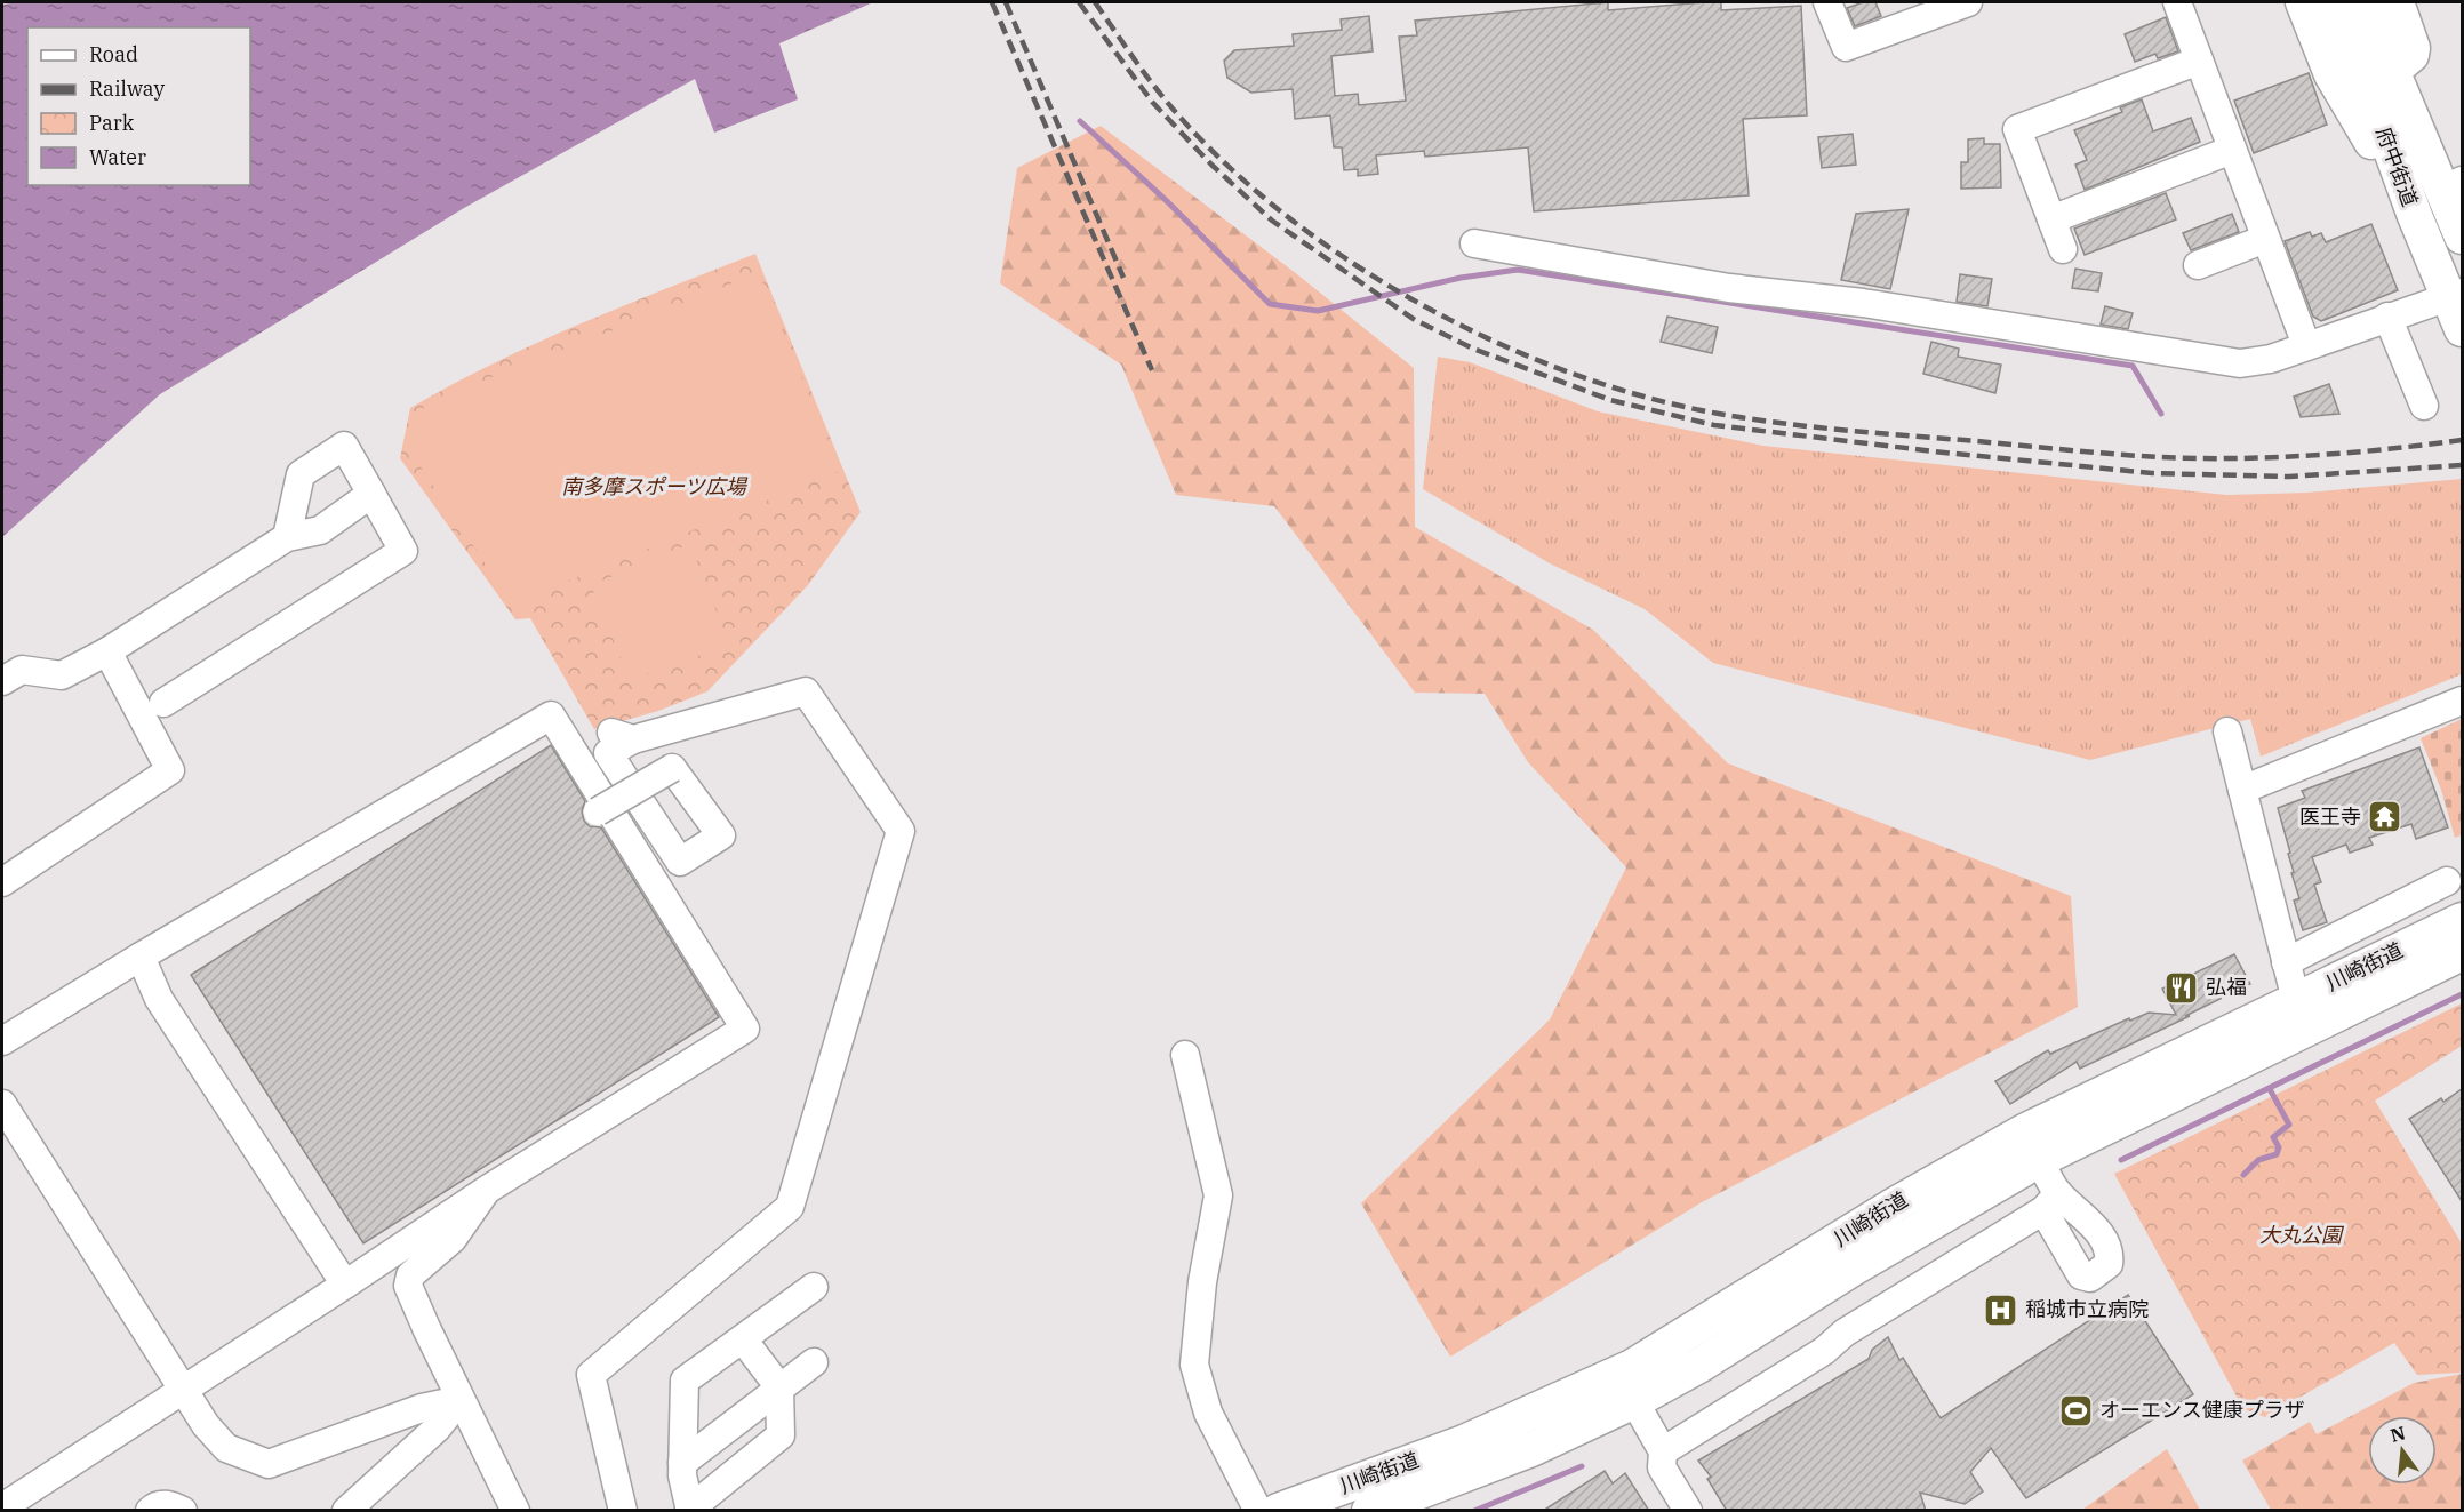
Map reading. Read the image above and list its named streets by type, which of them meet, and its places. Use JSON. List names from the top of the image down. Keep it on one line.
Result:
{"streets":{"main road":["府中街道","川崎街道"]},"parks":["南多摩スポーツ広場","大丸公園"],"places":{"temple":["医王寺"],"restaurant":["弘福"],"hospital":["稲城市立病院"],"sports":["オーエンス健康プラザ"]},"legend":["Road","Railway","Park","Water"],"north":"top"}
